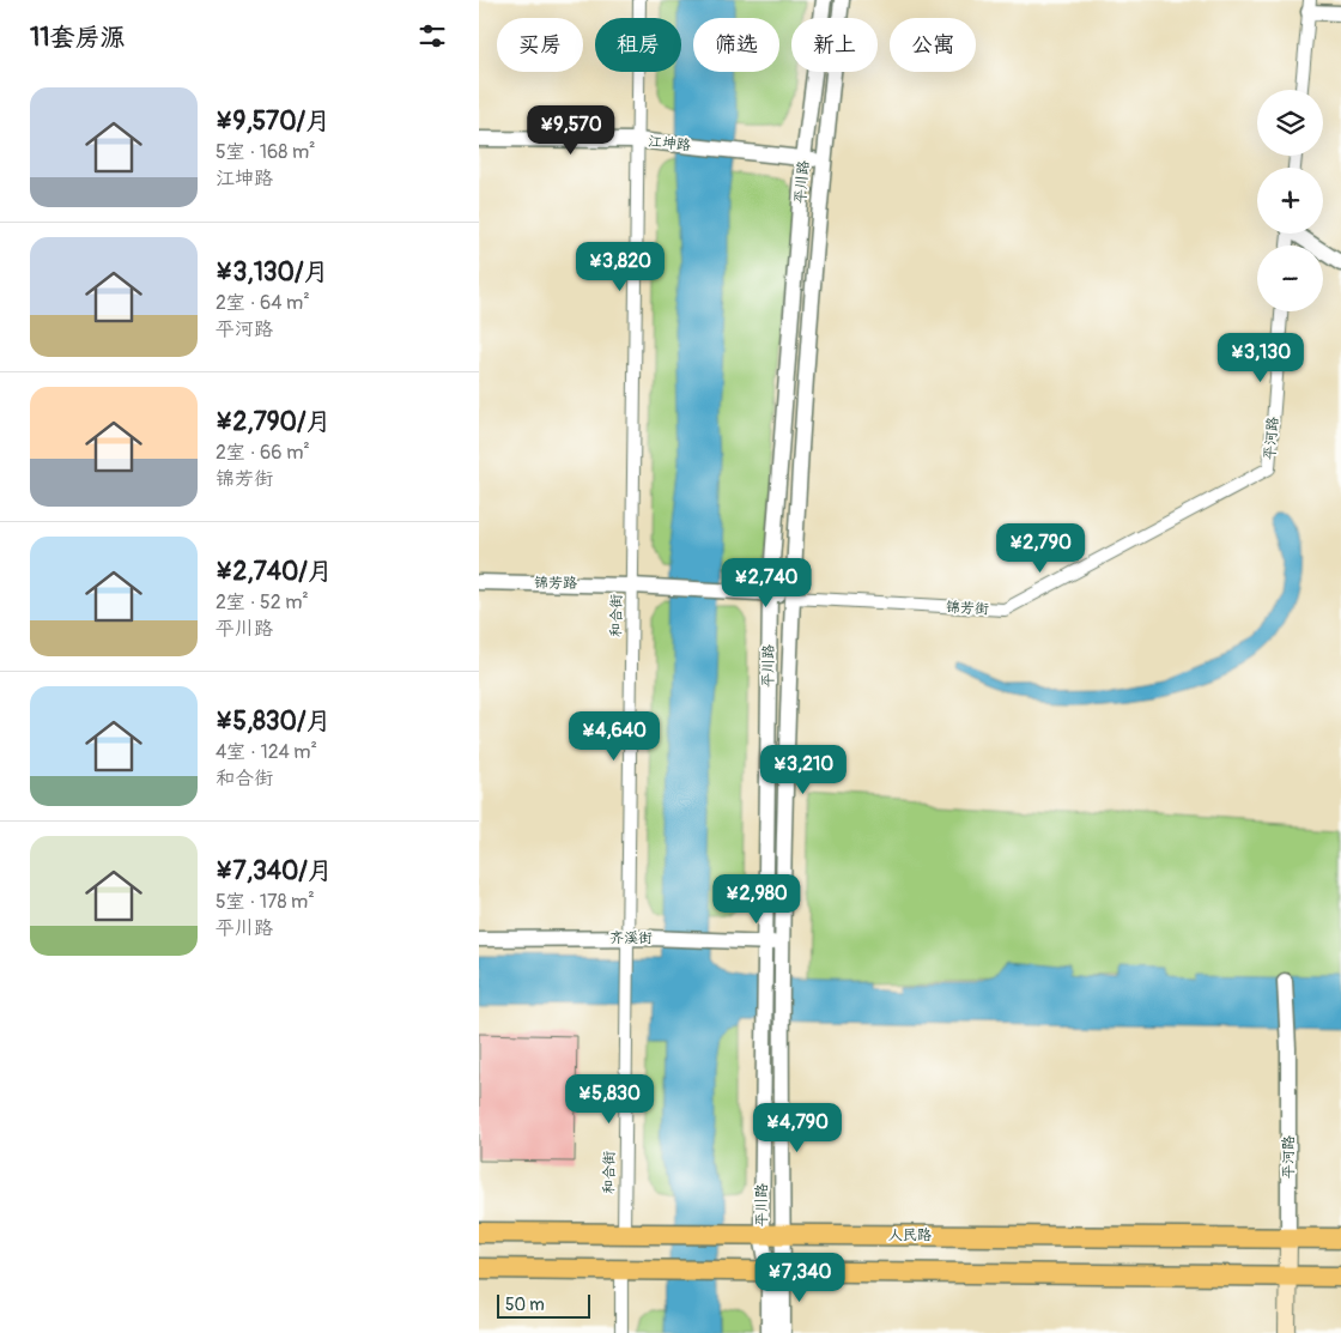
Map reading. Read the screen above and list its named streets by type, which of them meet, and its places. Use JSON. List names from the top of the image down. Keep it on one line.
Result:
{"streets":{"main road":["平河路","人民路"],"street":["江坤路","平川路","锦芳路","锦芳街","和合街","齐溪街"]},"crossings":[["江坤路","平川路"],["江坤路","和合街"],["平川路","锦芳街"],["平川路","齐溪街"],["平川路","人民路"],["平河路","锦芳街"],["平河路","人民路"],["锦芳路","锦芳街"],["锦芳路","和合街"],["锦芳街","和合街"],["和合街","齐溪街"],["和合街","人民路"]],"scale_bar":"50 m","page":{"heading":"11套房源","chip":["买房","租房","筛选","新上","公寓"],"list":[{"name":"¥9,570/月","note":"5室 · 168 m² · 江坤路"},{"name":"¥3,130/月","note":"2室 · 64 m² · 平河路"},{"name":"¥2,790/月","note":"2室 · 66 m² · 锦芳街"},{"name":"¥2,740/月","note":"2室 · 52 m² · 平川路"},{"name":"¥5,830/月","note":"4室 · 124 m² · 和合街"},{"name":"¥7,340/月","note":"5室 · 178 m² · 平川路"}],"map_buttons":["+","−"],"price":["¥9,570","¥3,820","¥3,130","¥2,790","¥2,740","¥4,640","¥3,210","¥2,980","¥5,830","¥4,790","¥7,340"],"scale":"50 m"}}
